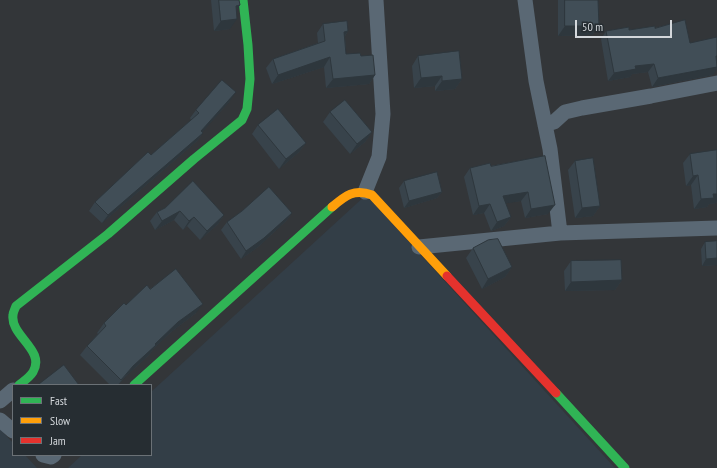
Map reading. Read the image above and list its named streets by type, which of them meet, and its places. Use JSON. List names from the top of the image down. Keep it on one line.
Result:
{"legend":["Fast","Slow","Jam"],"scale_bar":"50 m"}
